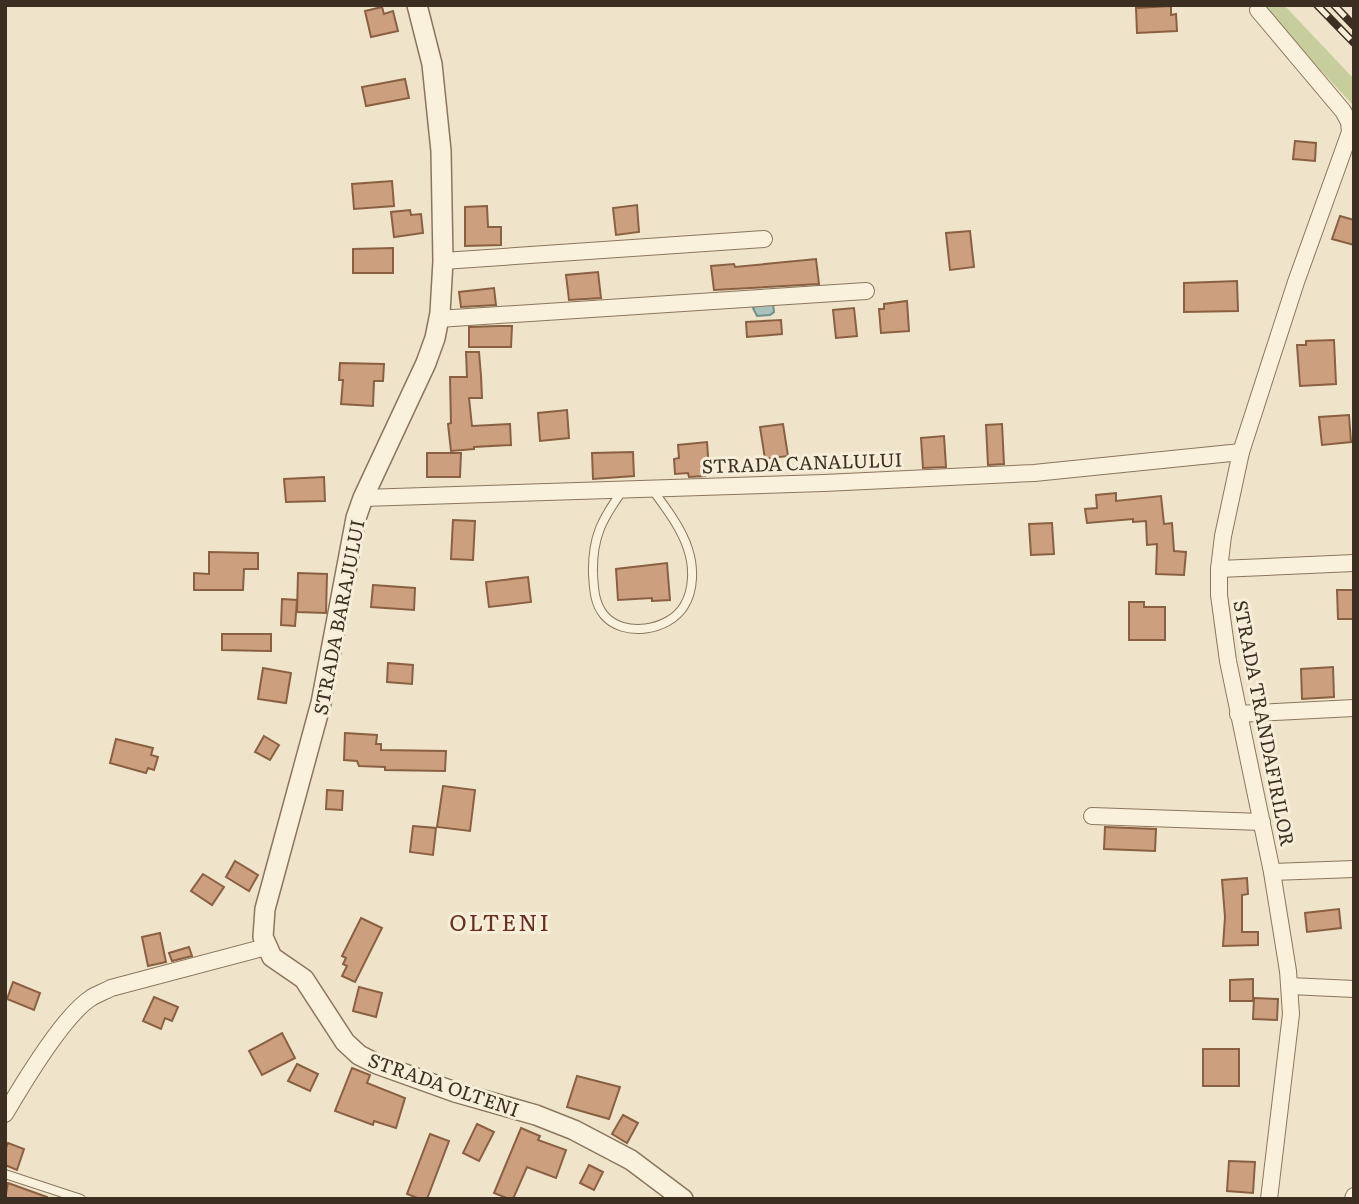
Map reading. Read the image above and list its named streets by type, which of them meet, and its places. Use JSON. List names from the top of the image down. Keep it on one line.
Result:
{"streets":{"street":["STRADA CANALULUI","STRADA BARAJULUI","STRADA TRANDAFIRILOR","STRADA OLTENI"]},"crossings":[["STRADA CANALULUI","STRADA BARAJULUI"],["STRADA CANALULUI","STRADA TRANDAFIRILOR"],["STRADA BARAJULUI","STRADA OLTENI"]],"districts":["OLTENI"]}
